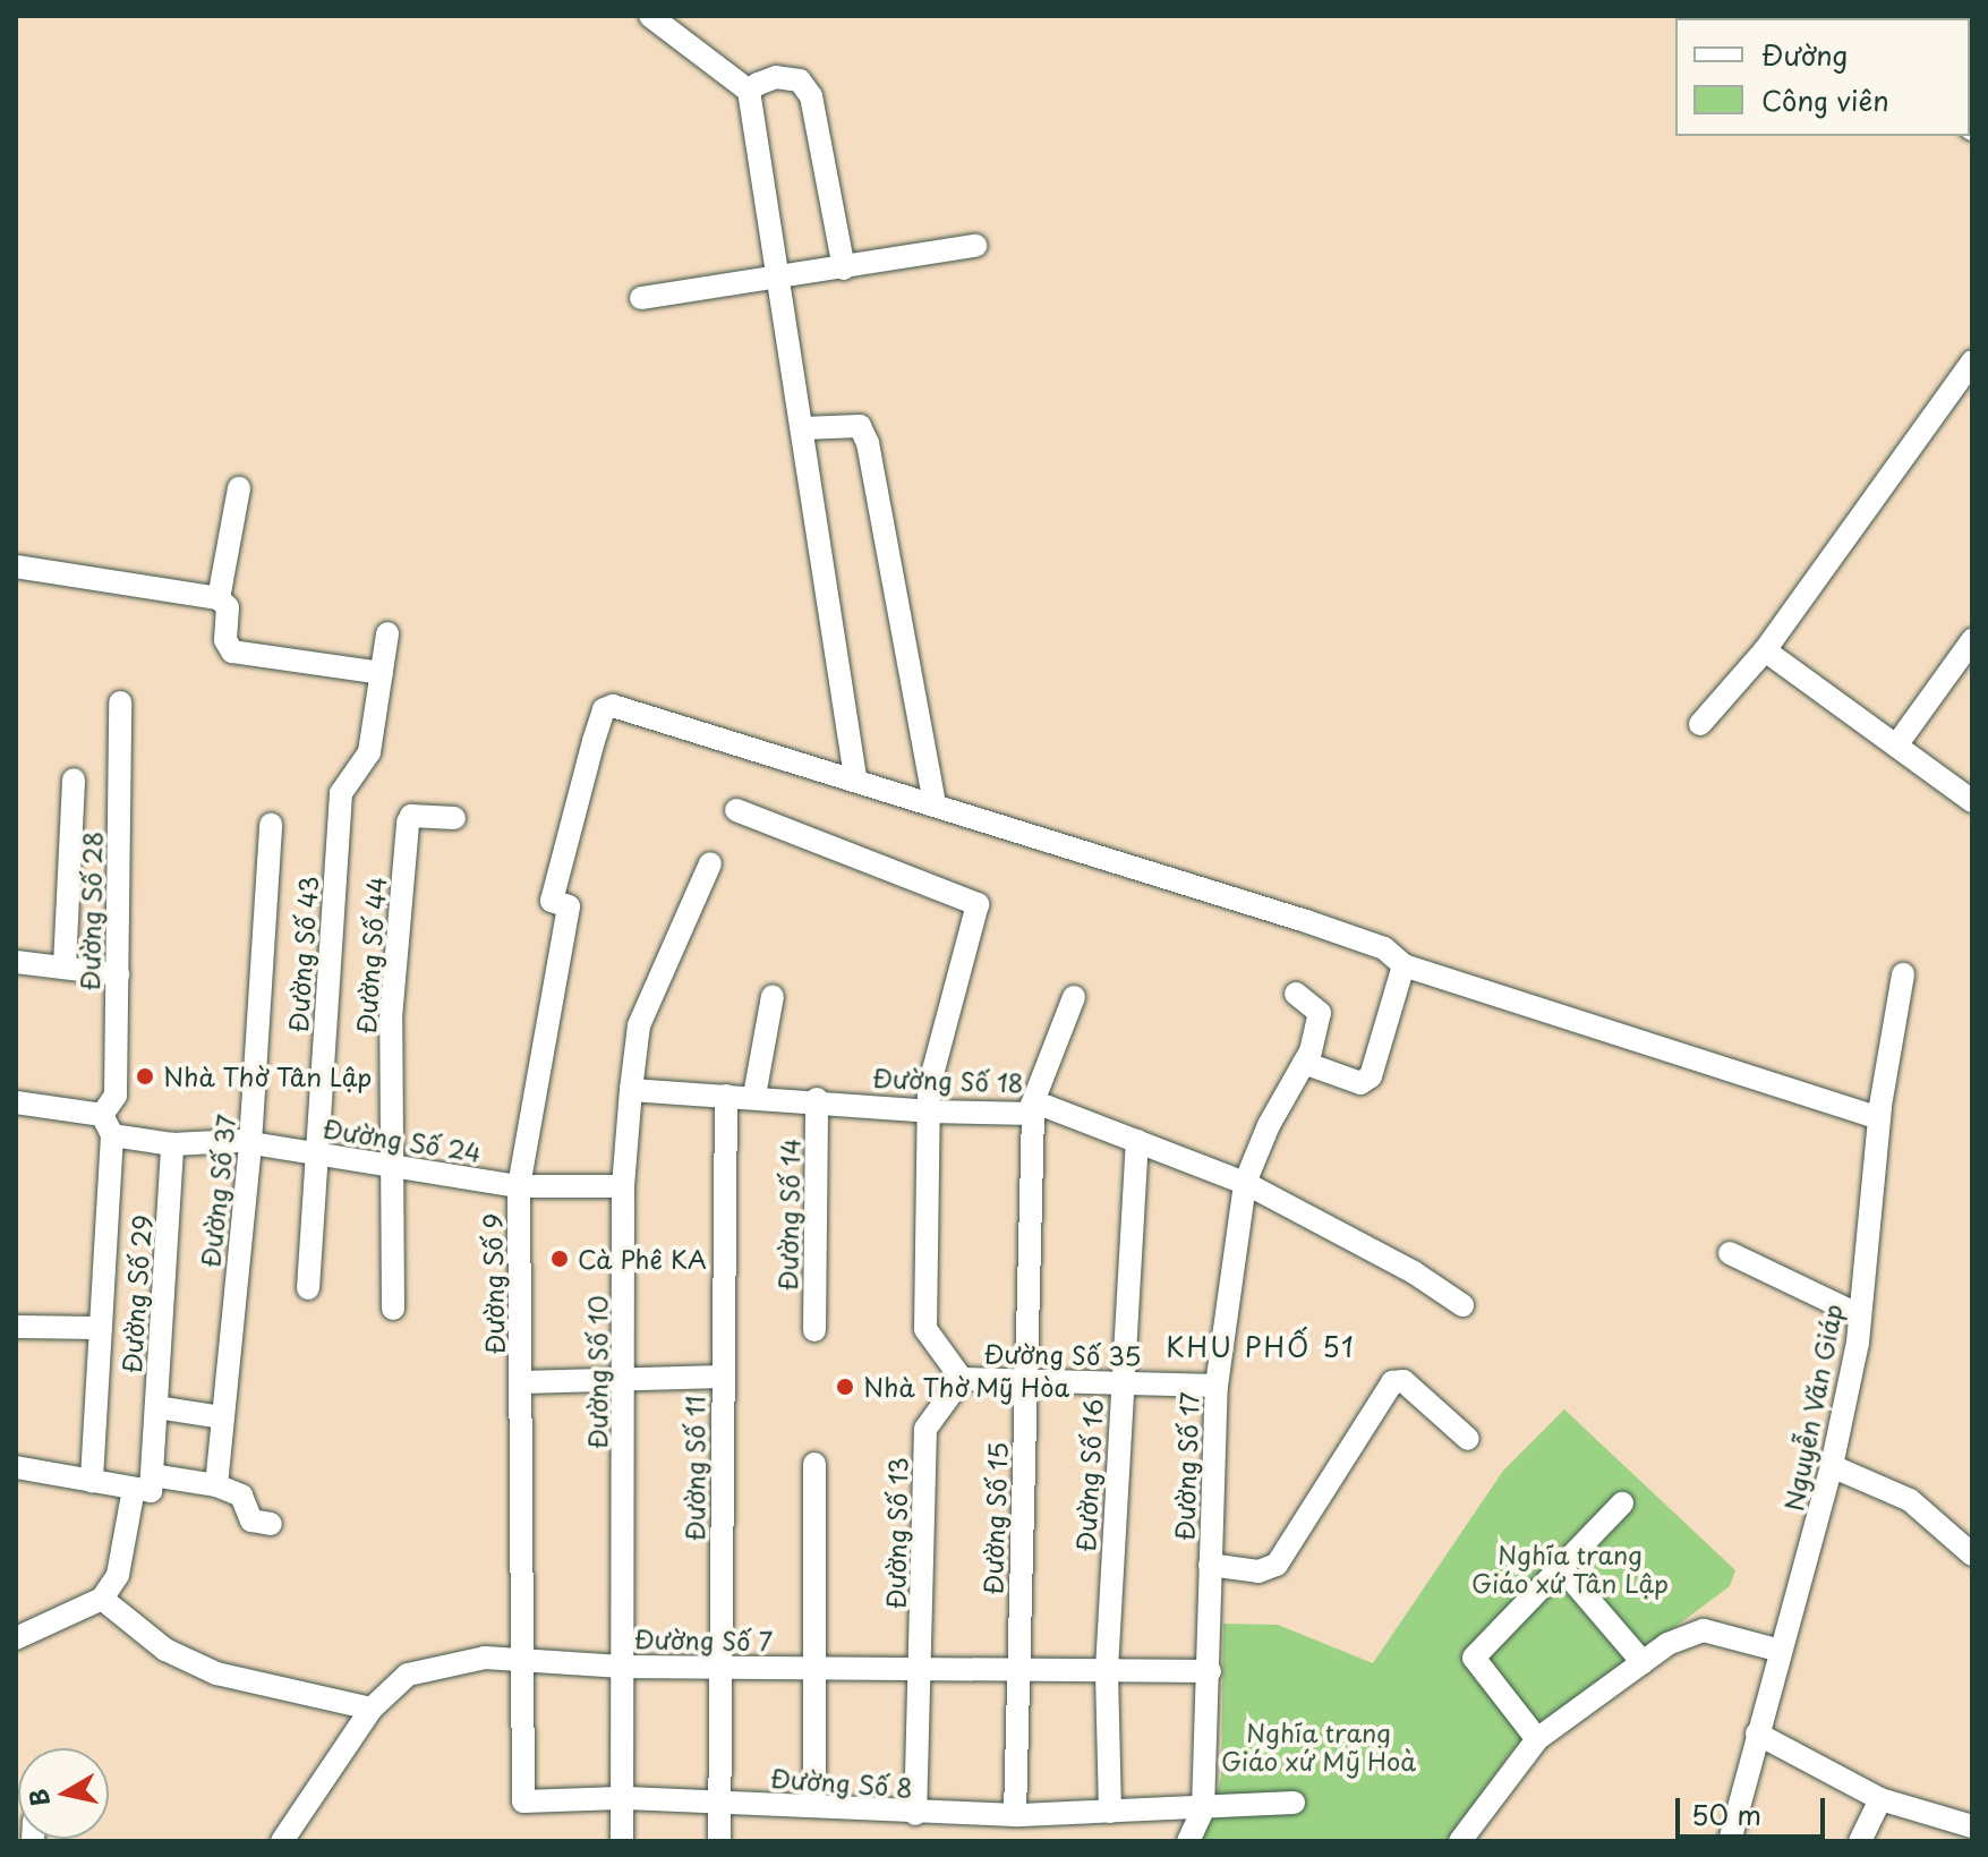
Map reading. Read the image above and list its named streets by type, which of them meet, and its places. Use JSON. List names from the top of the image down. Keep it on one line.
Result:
{"streets":{"street":["Đường Số 28","Đường Số 43","Đường Số 44","Đường Số 18","Đường Số 24","Đường Số 37","Đường Số 14","Đường Số 9","Đường Số 29","Đường Số 35","Đường Số 10","Nguyễn Văn Giáp","Đường Số 17","Đường Số 11","Đường Số 16","Đường Số 15","Đường Số 13","Đường Số 7","Đường Số 8"]},"crossings":[["Đường Số 43","Đường Số 24"],["Đường Số 44","Đường Số 24"],["Đường Số 18","Đường Số 14"],["Đường Số 18","Đường Số 10"],["Đường Số 18","Đường Số 17"],["Đường Số 18","Đường Số 11"],["Đường Số 18","Đường Số 16"],["Đường Số 18","Đường Số 15"],["Đường Số 24","Đường Số 37"],["Đường Số 24","Đường Số 9"],["Đường Số 24","Đường Số 29"],["Đường Số 24","Đường Số 10"],["Đường Số 9","Đường Số 7"],["Đường Số 9","Đường Số 8"],["Đường Số 35","Đường Số 17"],["Đường Số 35","Đường Số 16"],["Đường Số 35","Đường Số 15"],["Đường Số 35","Đường Số 13"],["Đường Số 10","Đường Số 7"],["Đường Số 10","Đường Số 8"],["Đường Số 17","Đường Số 7"],["Đường Số 17","Đường Số 8"],["Đường Số 11","Đường Số 7"],["Đường Số 11","Đường Số 8"],["Đường Số 16","Đường Số 7"],["Đường Số 16","Đường Số 8"],["Đường Số 15","Đường Số 7"],["Đường Số 15","Đường Số 8"],["Đường Số 13","Đường Số 7"],["Đường Số 13","Đường Số 8"],["Đường Số 7","Đường Số 8"]],"districts":["KHU PHỐ 51"],"parks":["Nghĩa trang Giáo xứ Tân Lập","Nghĩa trang Giáo xứ Mỹ Hoà"],"places":["Nhà Thờ Tân Lập","Cà Phê KA","Nhà Thờ Mỹ Hòa"],"legend":["Đường","Công viên"],"scale_bar":"50 m","north":"left"}
